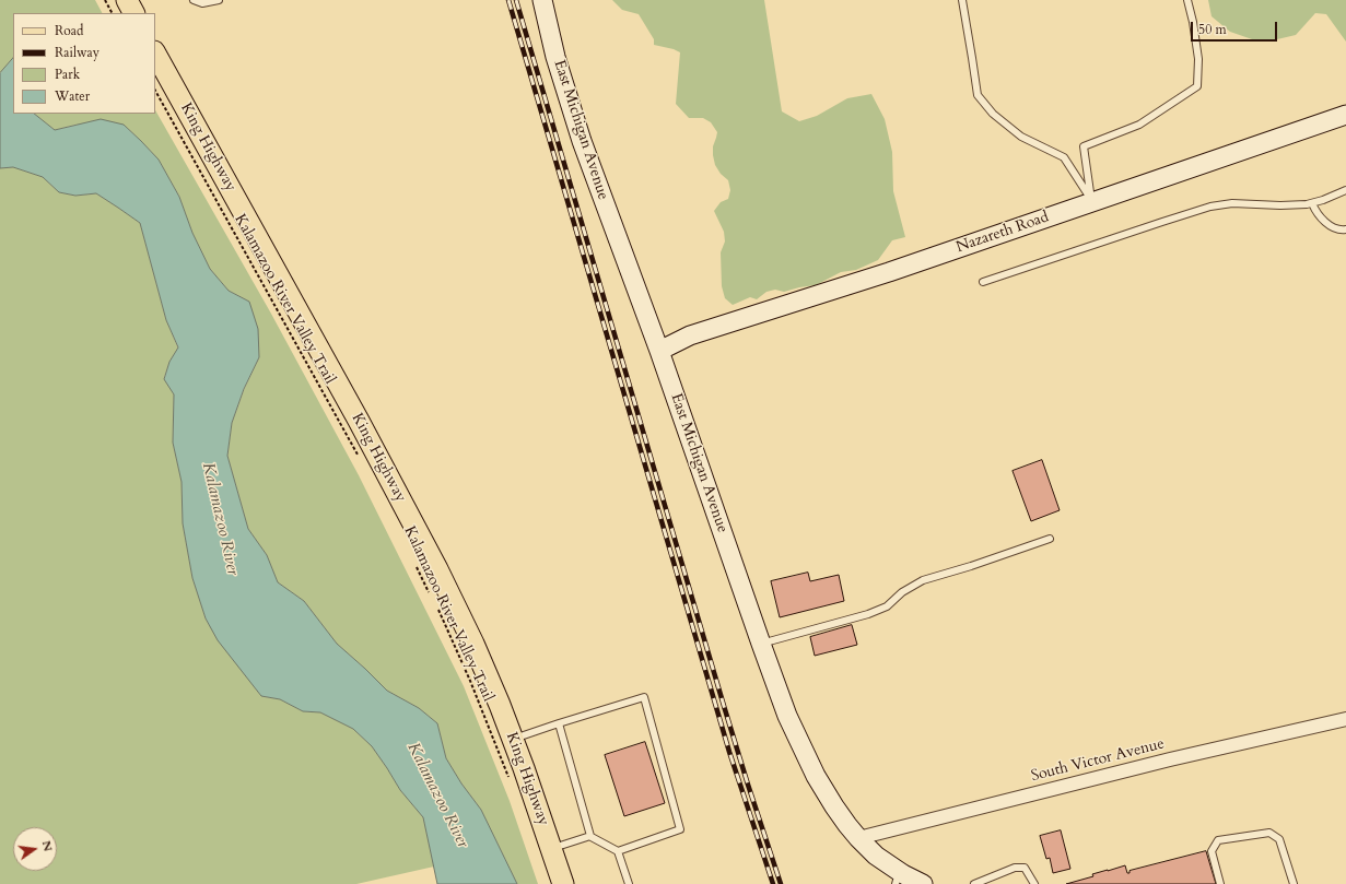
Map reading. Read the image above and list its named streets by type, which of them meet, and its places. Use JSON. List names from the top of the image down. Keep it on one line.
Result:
{"streets":{"main road":["King Highway"],"street":["East Michigan Avenue","Nazareth Road","South Victor Avenue"],"path":["Kalamazoo River Valley Trail"]},"crossings":[["East Michigan Avenue","Nazareth Road"],["East Michigan Avenue","South Victor Avenue"]],"water":["Kalamazoo River"],"legend":["Road","Railway","Park","Water"],"scale_bar":"50 m","north":"right"}
